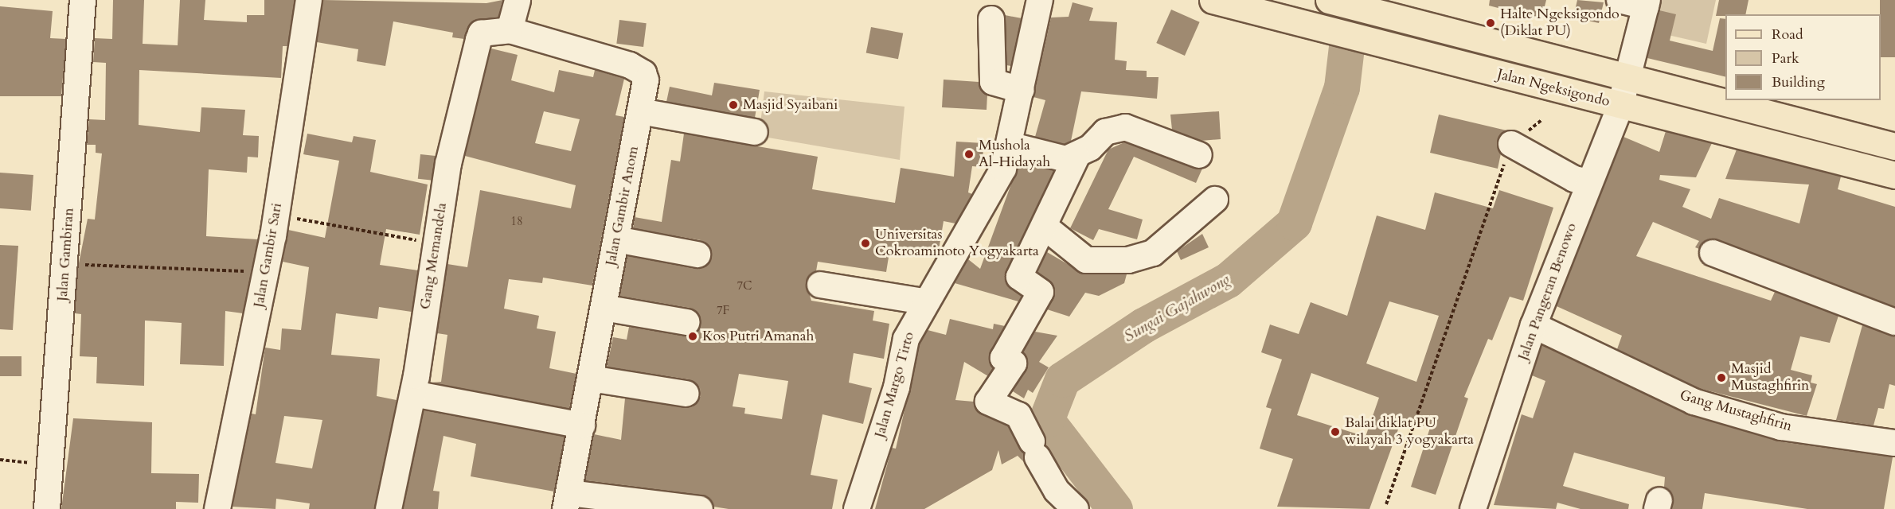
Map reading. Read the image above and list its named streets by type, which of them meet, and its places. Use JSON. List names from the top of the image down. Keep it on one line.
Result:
{"streets":{"main road":["Jalan Ngeksigondo"],"street":["Jalan Gambir Anom","Jalan Gambiran","Jalan Gambir Sari","Gang Memandela","Jalan Pangeran Benowo","Jalan Margo Tirto","Gang Mustaghfirin"]},"crossings":[["Jalan Ngeksigondo","Jalan Pangeran Benowo"],["Jalan Gambir Anom","Gang Memandela"],["Jalan Pangeran Benowo","Gang Mustaghfirin"]],"water":["Sungai Gajahwong"],"places":["Halte Ngeksigondo (Diklat PU)","Masjid Syaibani","Mushola Al-Hidayah","Universitas Cokroaminoto Yogyakarta","Kos Putri Amanah","Masjid Mustaghfirin","Balai diklat PU wilayah 3 yogyakarta"],"house_numbers":["18","7C","7F"],"legend":["Road","Park","Building"]}
